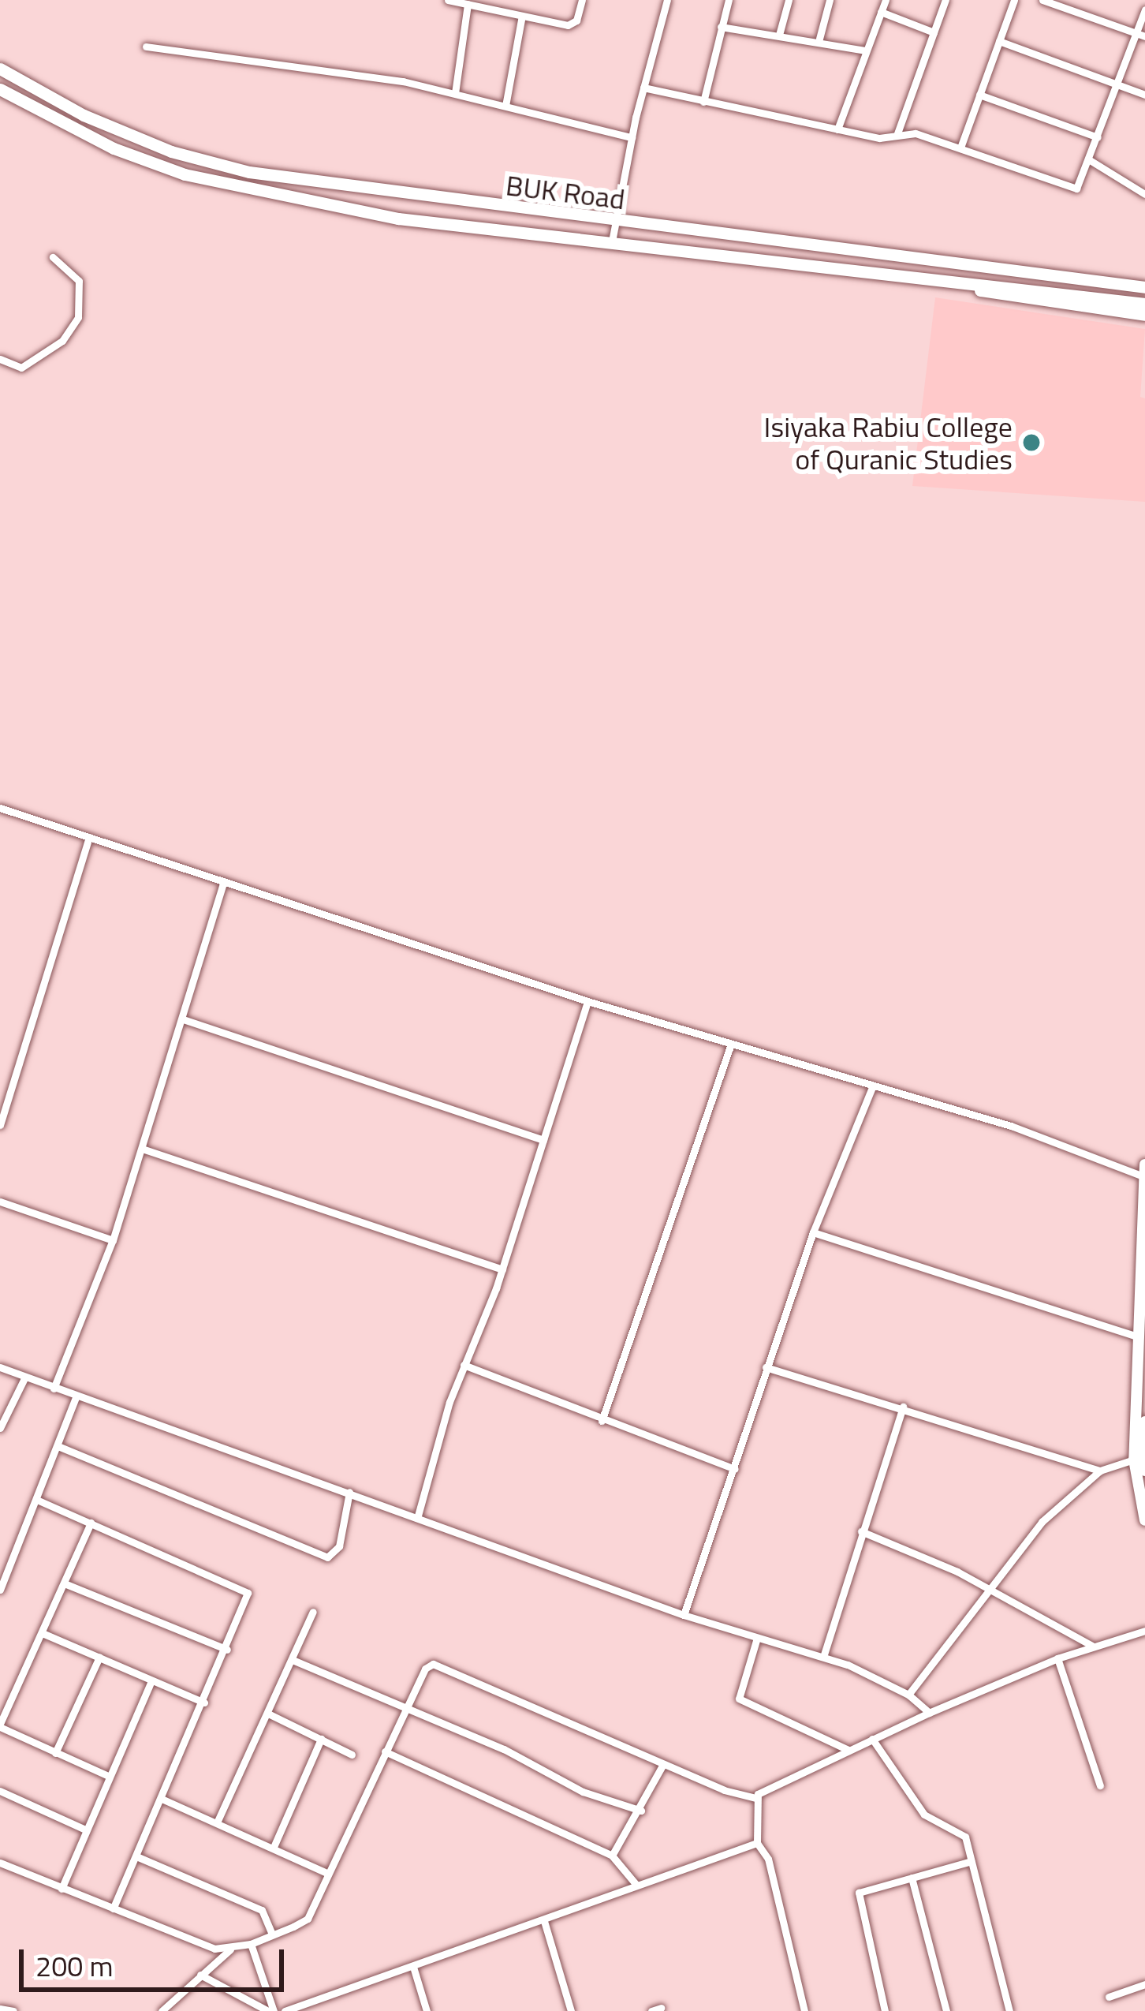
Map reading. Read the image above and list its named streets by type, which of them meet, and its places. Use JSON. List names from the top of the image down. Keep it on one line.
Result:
{"streets":{"main road":["BUK Road"]},"places":["Isiyaka Rabiu College of Quranic Studies"],"scale_bar":"200 m"}
